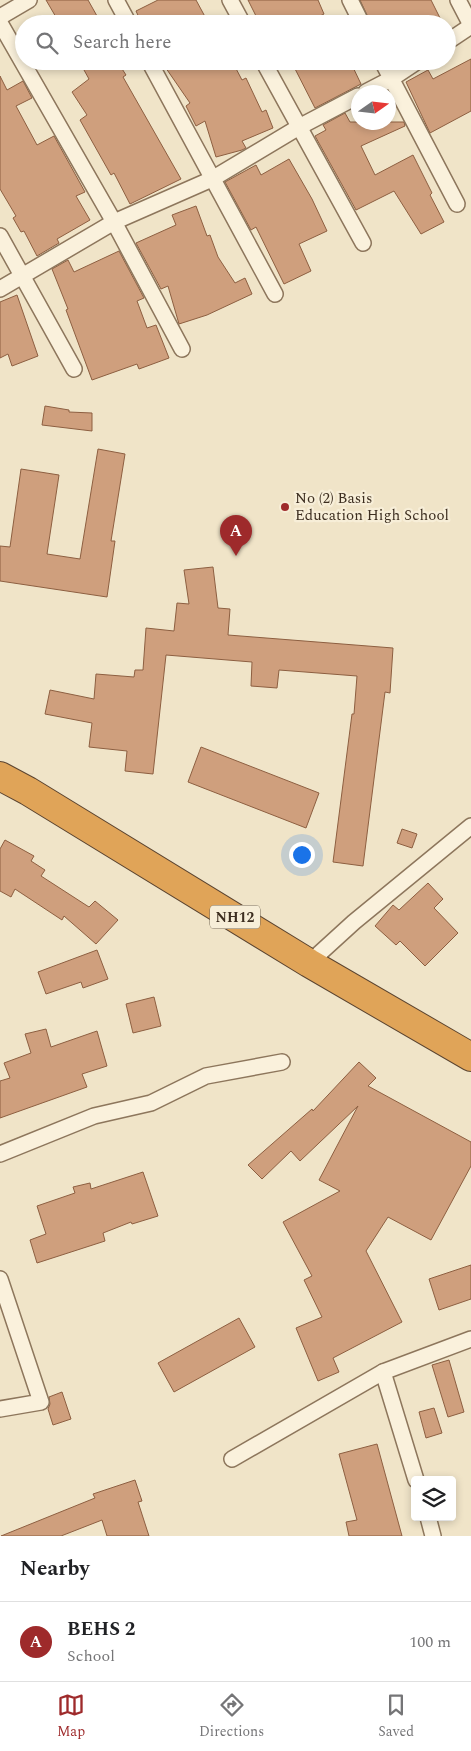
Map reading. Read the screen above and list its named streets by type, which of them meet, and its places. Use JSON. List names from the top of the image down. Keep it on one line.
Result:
{"streets":{"highway":["NH12"]},"places":["No (2) Basis Education High School"],"north":"right","page":{"search":"Search here","pins":"A","heading":"Nearby","list":[{"mark":"A","name":"BEHS 2","note":"School","value":"100 m"}],"nav":["Map","Directions","Saved"]}}
